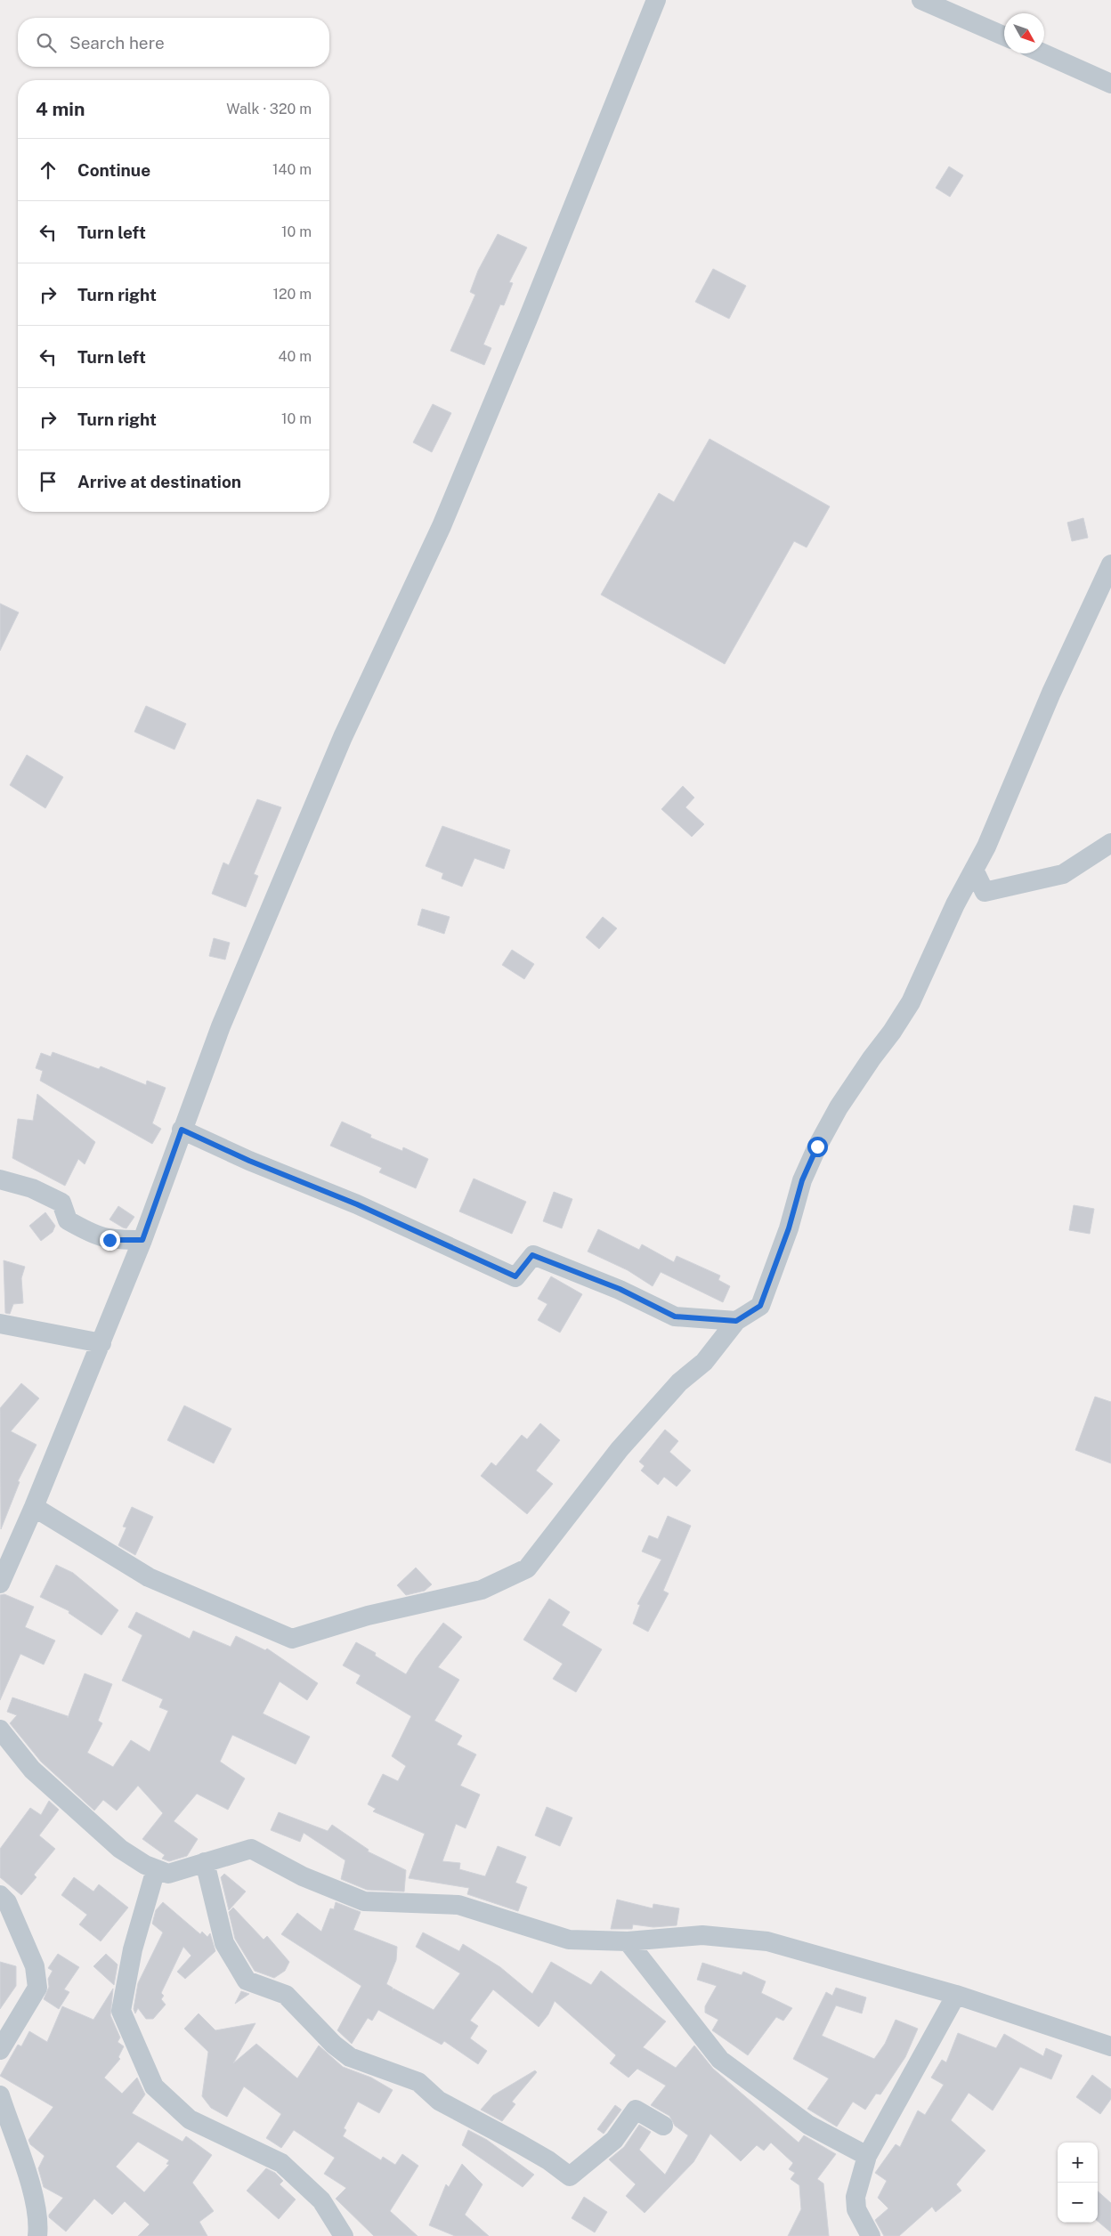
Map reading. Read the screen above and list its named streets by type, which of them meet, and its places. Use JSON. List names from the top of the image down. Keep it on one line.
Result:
{"north":"bottom right","page":{"search":"Search here","heading":["4 min","Walk · 320 m"],"list":[["Continue","140 m"],["Turn left","10 m"],["Turn right","120 m"],["Turn left","40 m"],["Turn right","10 m"],"Arrive at destination"],"map_buttons":["+","−"]}}
